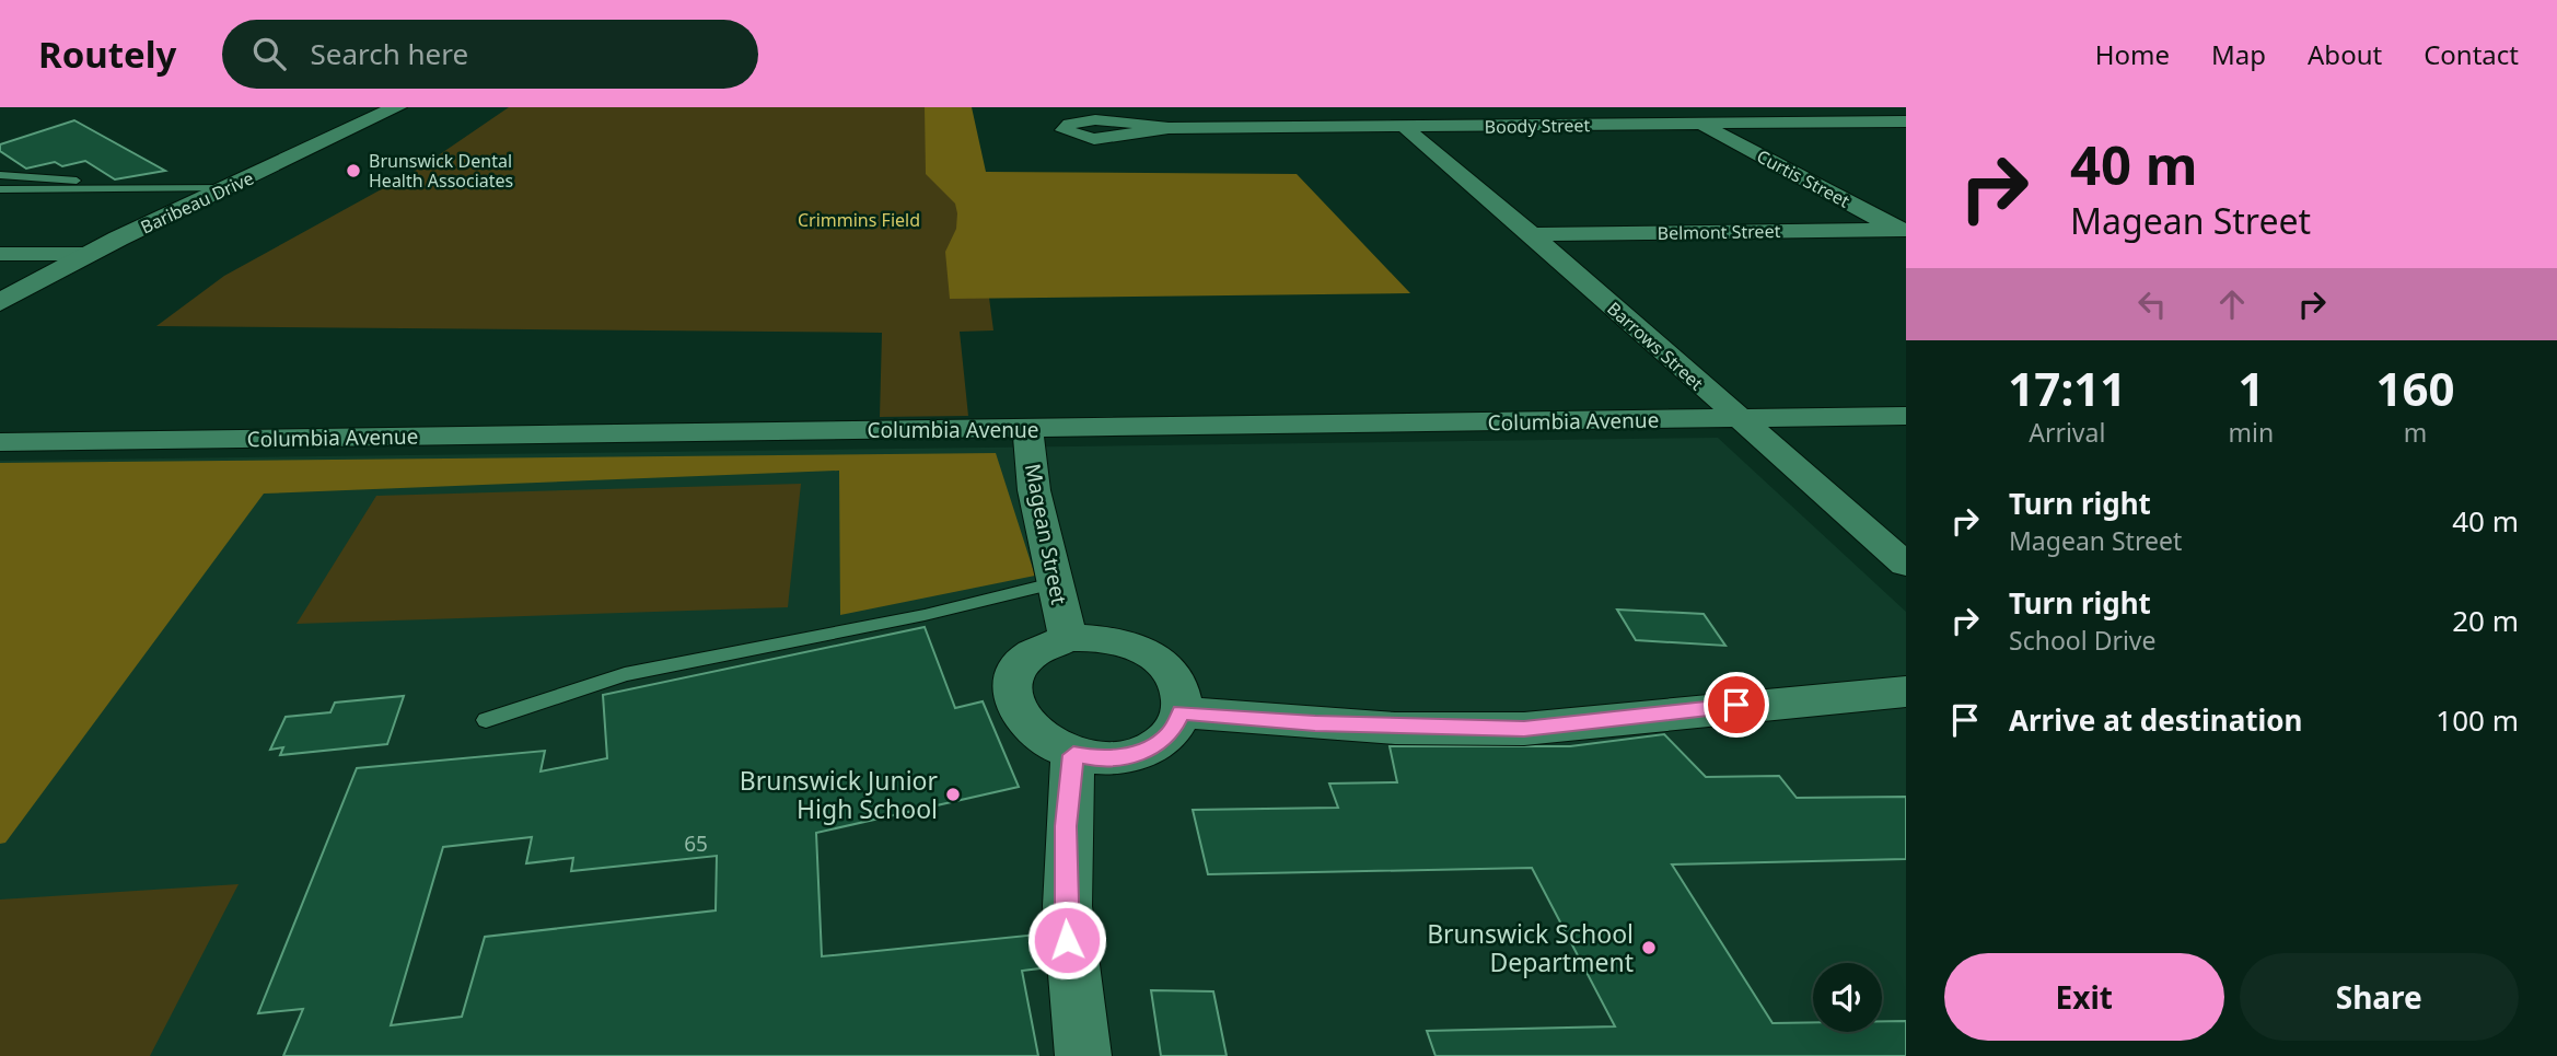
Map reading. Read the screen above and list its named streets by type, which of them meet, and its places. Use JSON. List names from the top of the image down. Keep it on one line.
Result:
{"streets":{"street":["Boody Street","Curtis Street","Baribeau Drive","Belmont Street","Barrows Street","Columbia Avenue","Magean Street"]},"crossings":[["Boody Street","Curtis Street"],["Boody Street","Barrows Street"],["Curtis Street","Belmont Street"],["Belmont Street","Barrows Street"],["Barrows Street","Columbia Avenue"],["Columbia Avenue","Magean Street"]],"parks":["Crimmins Field"],"places":["Brunswick Dental Health Associates","Brunswick Junior High School","Brunswick School Department"],"house_numbers":["65"],"page":{"header":"Routely","search":"Search here","nav":["Home","Map","About","Contact"],"turn":["40 m","Magean Street"],"eta":["17:11","Arrival","1","min","160","m"],"list":[{"name":"Turn right","note":"Magean Street","value":"40 m"},{"name":"Turn right","note":"School Drive","value":"20 m"},{"name":"Arrive at destination","value":"100 m"}],"buttons":["Exit","Share"]}}
